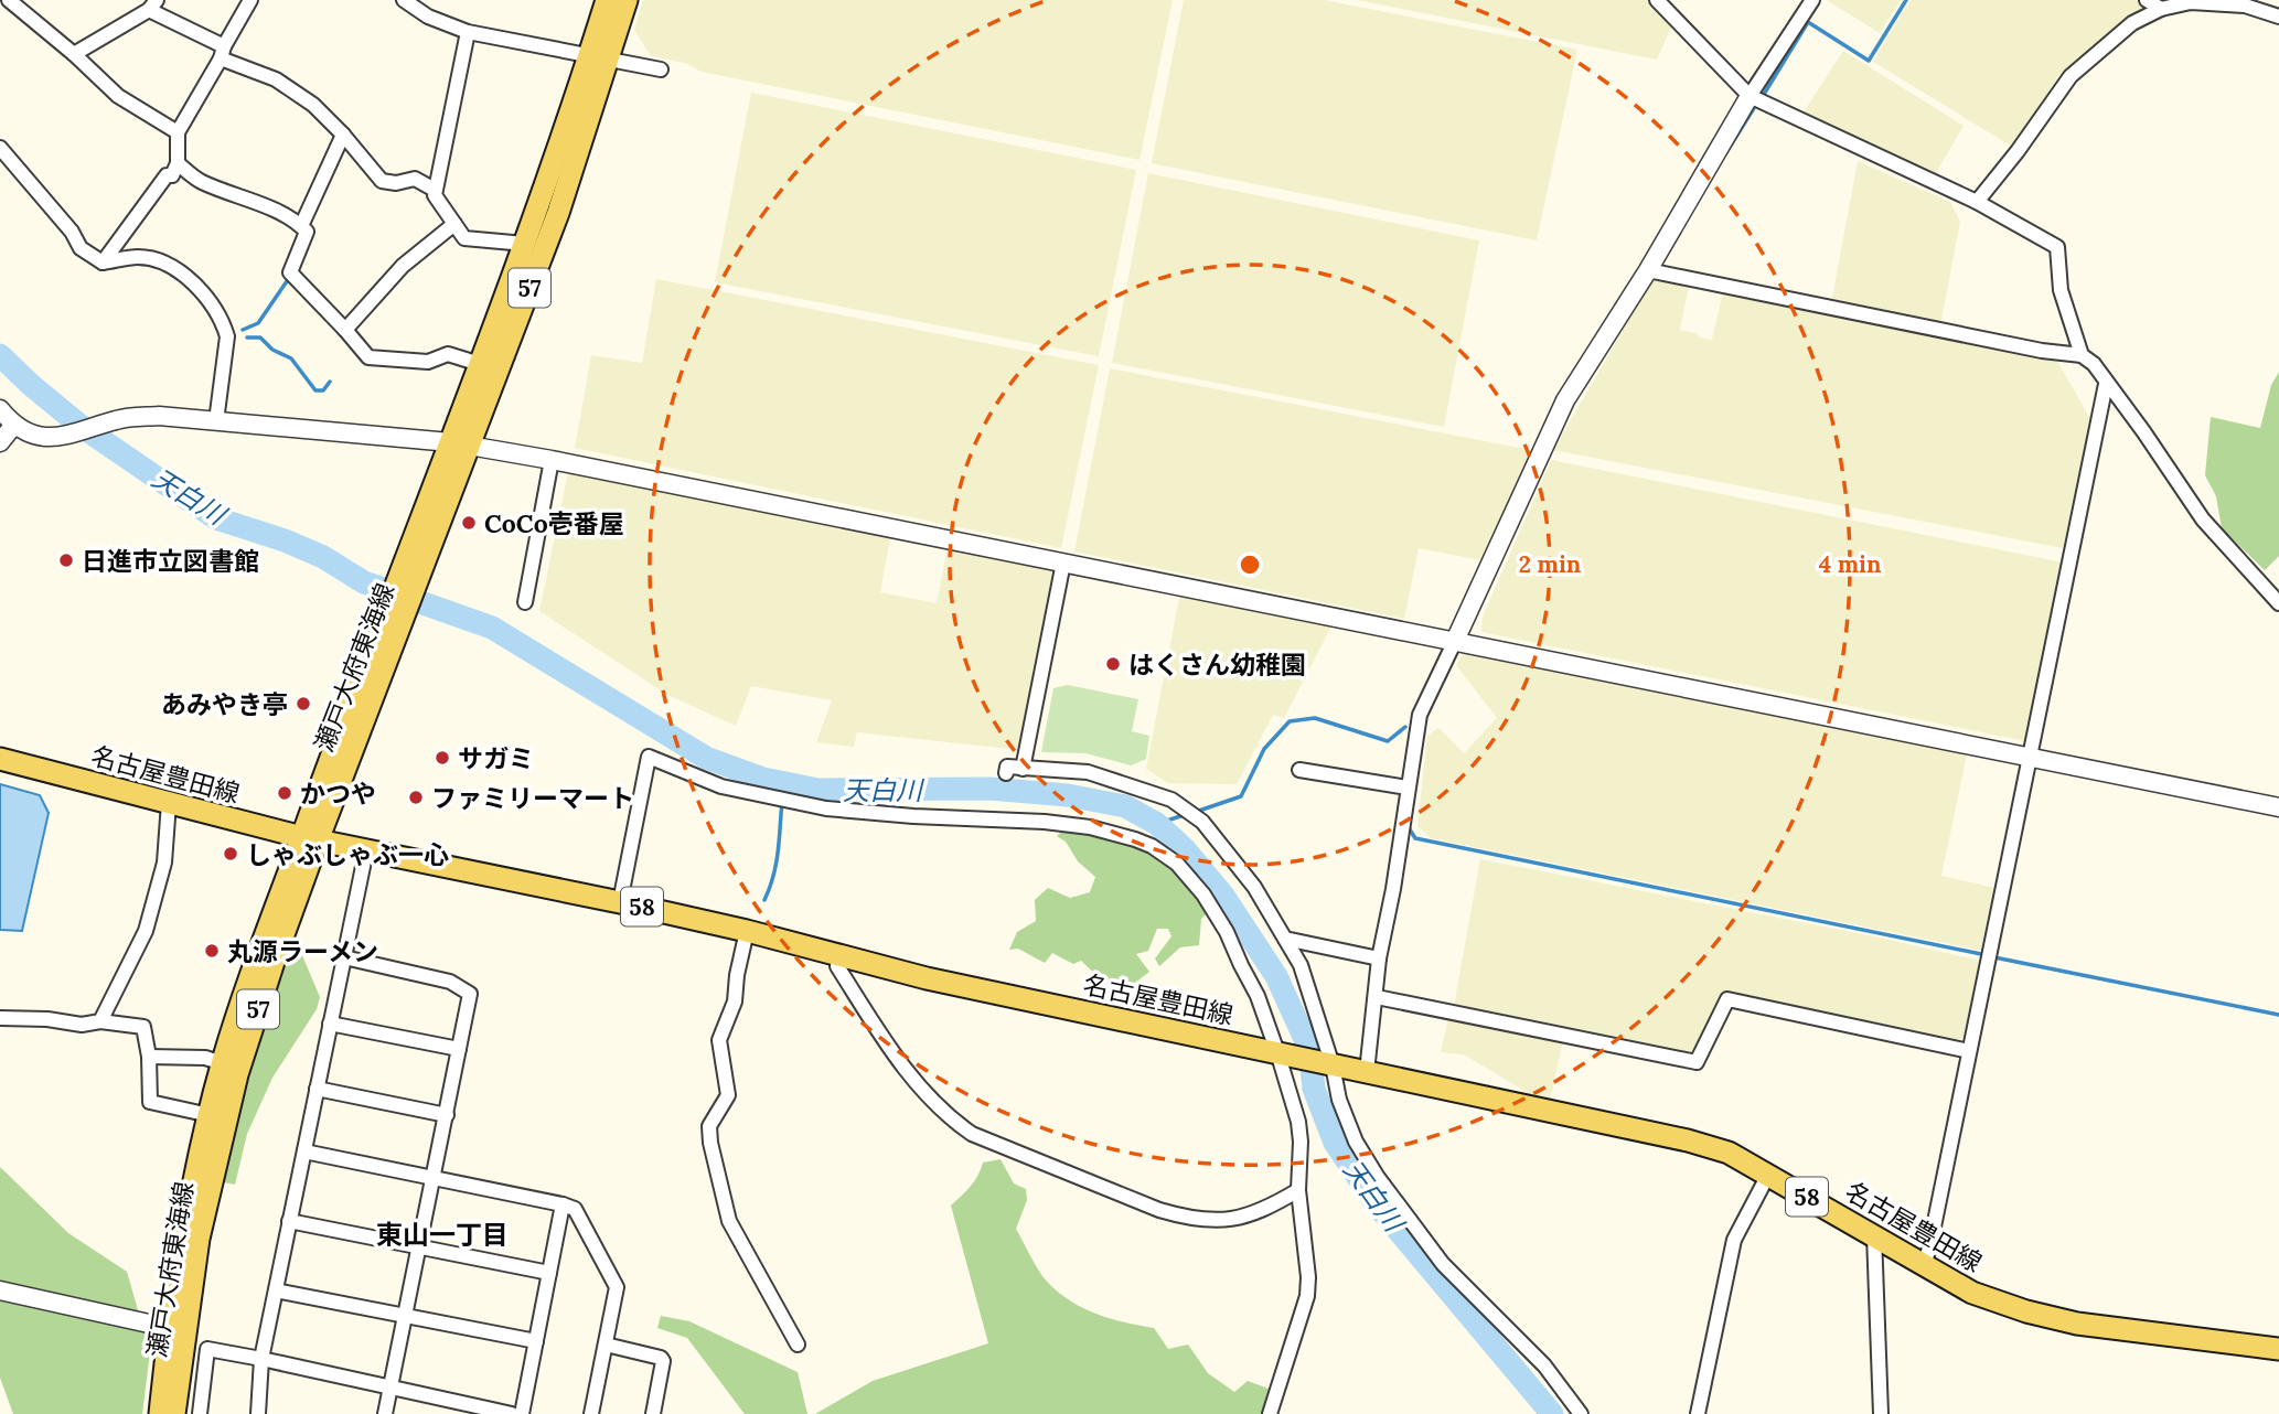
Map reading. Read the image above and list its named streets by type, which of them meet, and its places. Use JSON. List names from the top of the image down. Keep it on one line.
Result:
{"streets":{"main road":["57","瀬戸大府東海線","名古屋豊田線","58"]},"crossings":[["瀬戸大府東海線","名古屋豊田線"]],"districts":["東山一丁目"],"water":["天白川"],"places":["CoCo壱番屋","日進市立図書館","はくさん幼稚園","あみやき亭","サガミ","かつや","ファミリーマート","しゃぶしゃぶ一心","丸源ラーメン"],"rings":["2 min","4 min"]}
